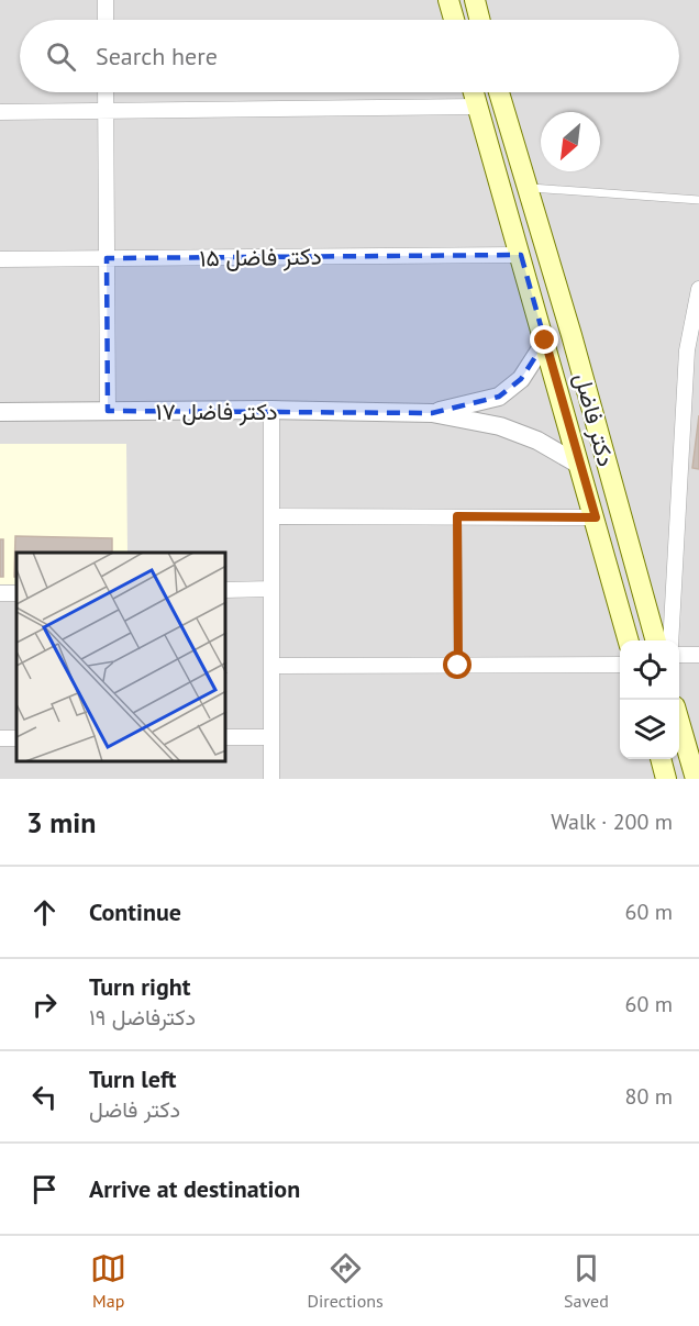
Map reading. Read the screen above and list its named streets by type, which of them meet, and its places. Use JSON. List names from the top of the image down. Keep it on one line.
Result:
{"streets":{"main road":["دکتر فاضل"],"street":["دکتر فاضل ۱۵","دکتر فاضل ۱۷"]},"crossings":[["دکتر فاضل ۱۵","دکتر فاضل"]],"north":"bottom left","page":{"search":"Search here","heading":["3 min","Walk · 200 m"],"list":[["Continue","60 m"],["Turn right","دکترفاضل ۱۹","60 m"],["Turn left","دکتر فاضل","80 m"],"Arrive at destination"],"nav":["Map","Directions","Saved"]}}
